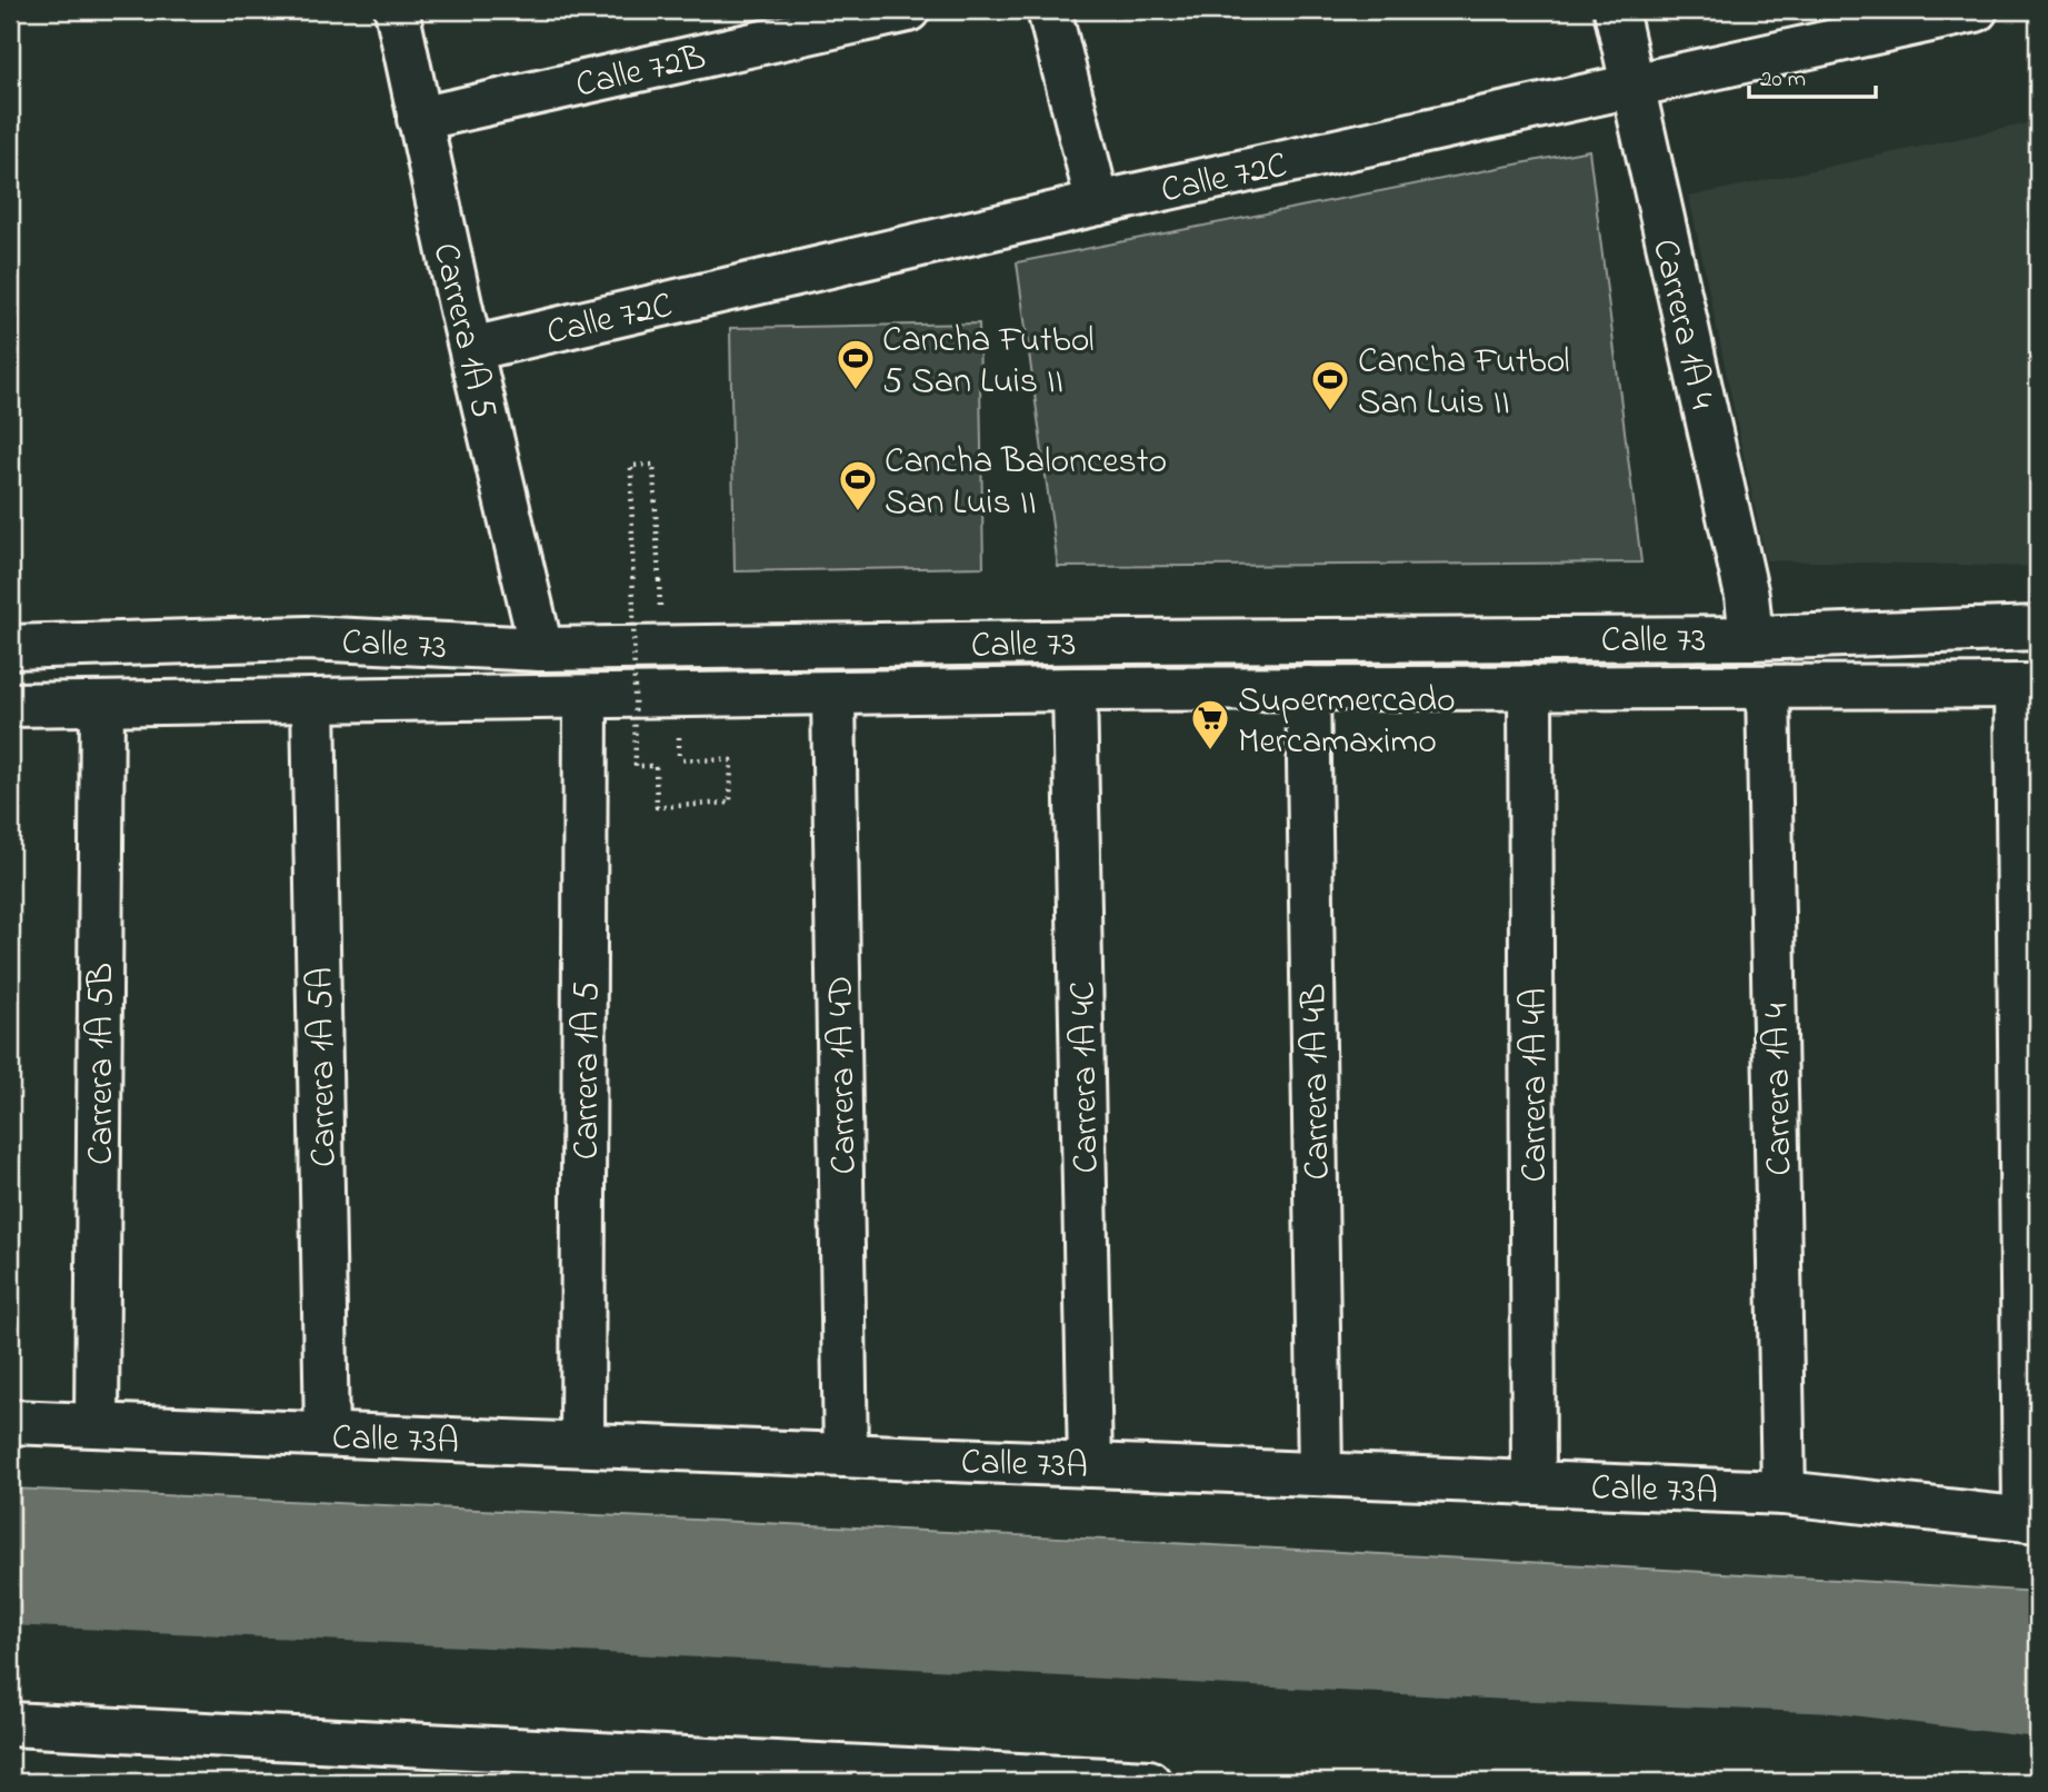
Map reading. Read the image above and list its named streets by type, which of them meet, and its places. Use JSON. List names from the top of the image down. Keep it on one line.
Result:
{"streets":{"street":["Calle 72B","Calle 72C","Carrera 1A 4","Carrera 1A 5","Calle 73","Carrera 1A 5B","Carrera 1A 5A","Carrera 1A 4D","Carrera 1A 4C","Carrera 1A 4B","Carrera 1A 4A","Calle 73A"]},"crossings":[["Calle 72B","Carrera 1A 5"],["Calle 72C","Carrera 1A 4"],["Calle 72C","Carrera 1A 5"],["Carrera 1A 4","Calle 73"],["Carrera 1A 4","Calle 73A"],["Carrera 1A 5","Calle 73"],["Carrera 1A 5","Calle 73A"],["Calle 73","Carrera 1A 5B"],["Calle 73","Carrera 1A 5A"],["Calle 73","Carrera 1A 4D"],["Calle 73","Carrera 1A 4C"],["Calle 73","Carrera 1A 4B"],["Calle 73","Carrera 1A 4A"],["Carrera 1A 5B","Calle 73A"],["Carrera 1A 5A","Calle 73A"],["Carrera 1A 4D","Calle 73A"],["Carrera 1A 4C","Calle 73A"],["Carrera 1A 4B","Calle 73A"],["Carrera 1A 4A","Calle 73A"]],"places":{"sports":["Cancha Futbol 5 San Luis II","Cancha Futbol San Luis II","Cancha Baloncesto San Luis II"],"supermarket":["Supermercado Mercamaximo"]},"scale_bar":"20 m"}
